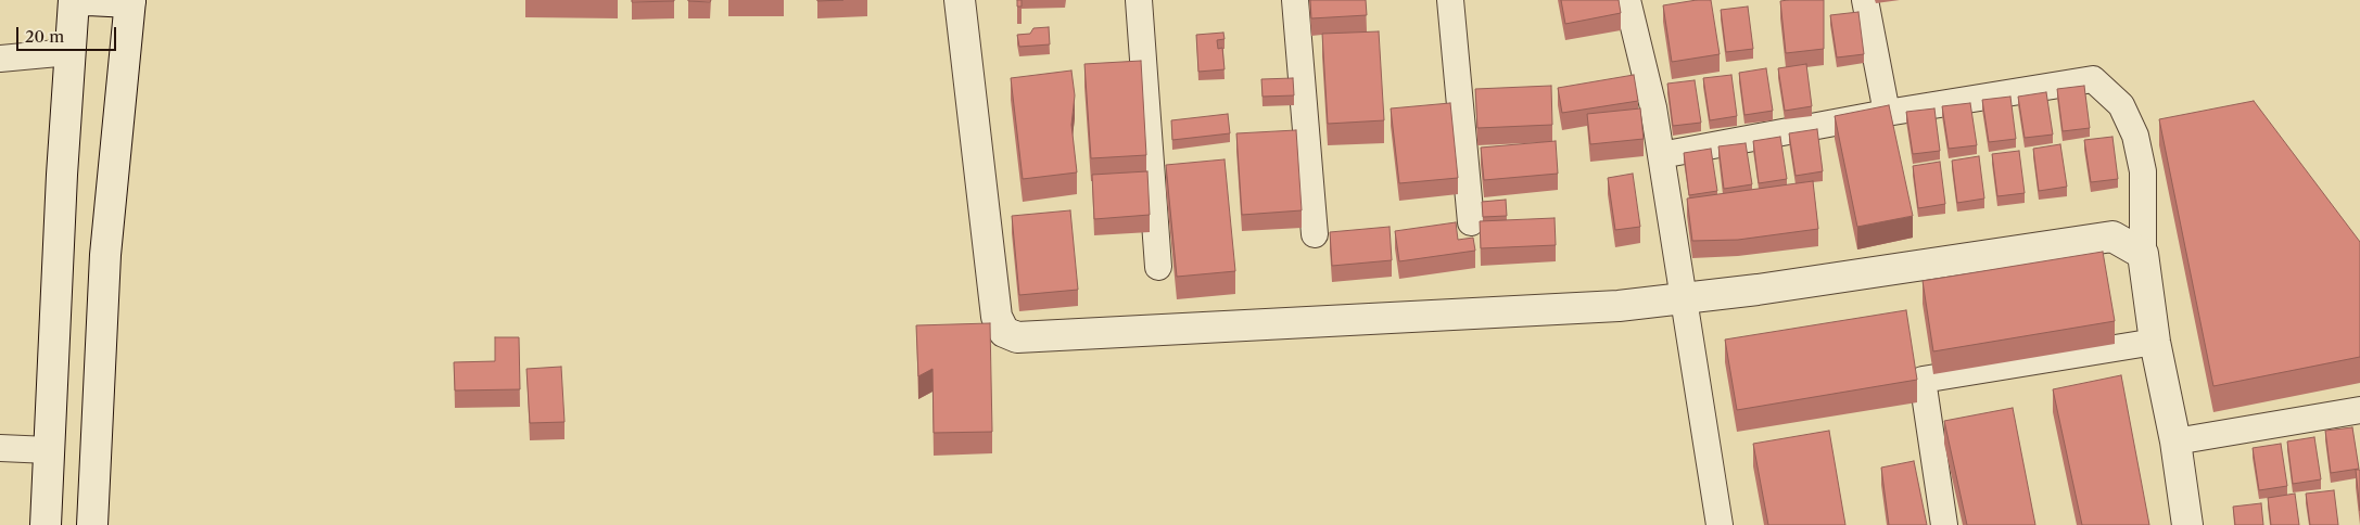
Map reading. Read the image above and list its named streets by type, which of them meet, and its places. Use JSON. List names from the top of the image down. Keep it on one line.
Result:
{"scale_bar":"20 m"}
